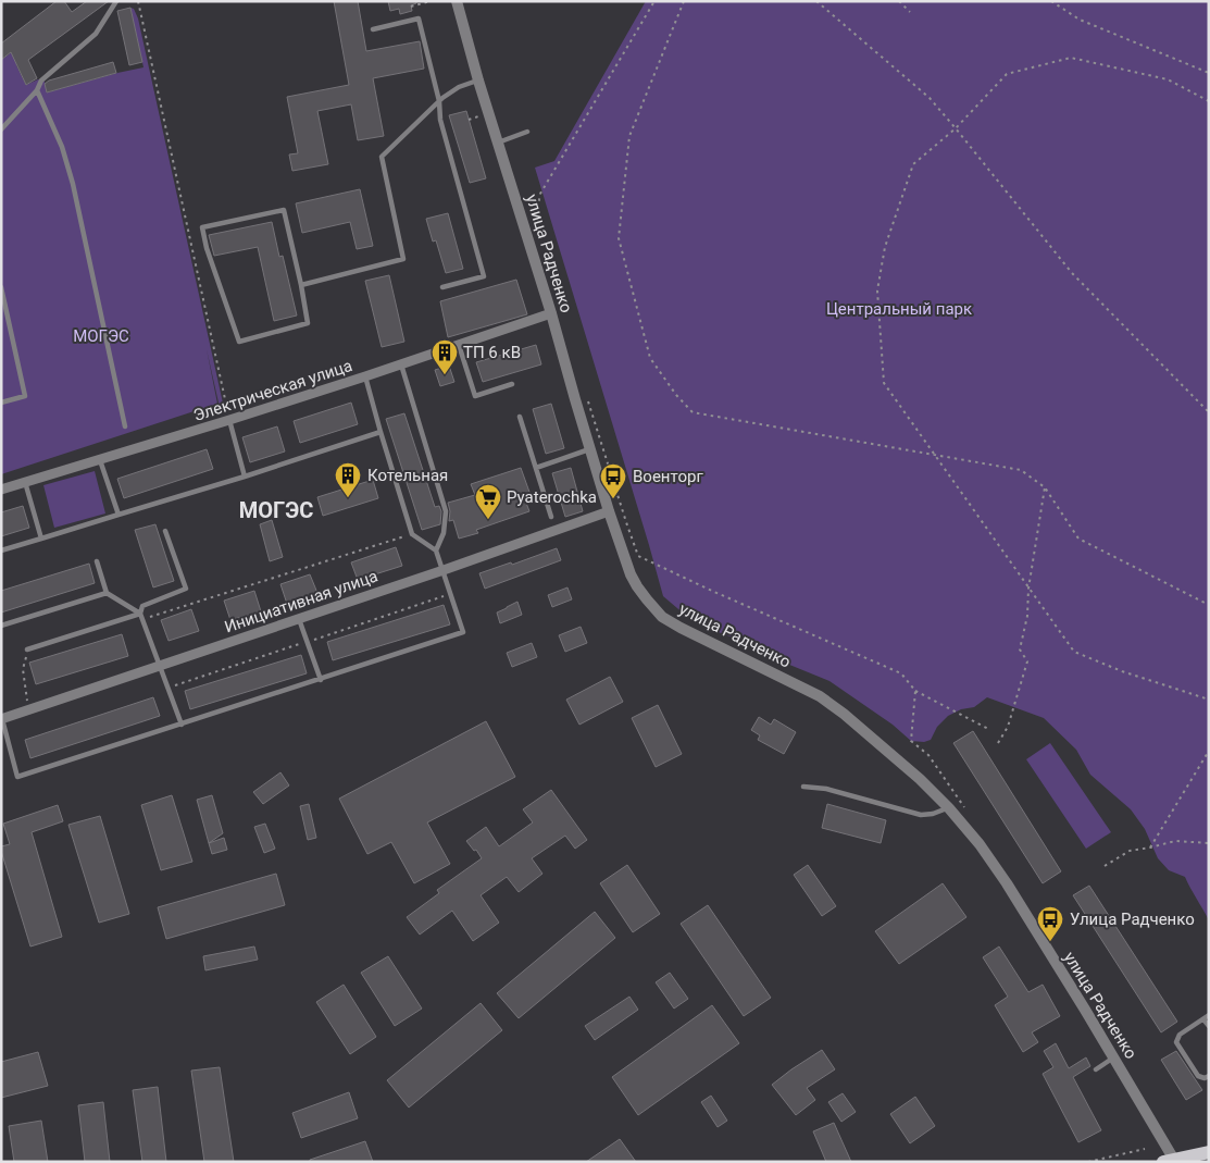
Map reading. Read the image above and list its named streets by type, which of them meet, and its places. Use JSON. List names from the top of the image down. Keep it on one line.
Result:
{"streets":{"street":["улица Радченко","Электрическая улица","Инициативная улица"]},"crossings":[["улица Радченко","Электрическая улица"],["улица Радченко","Инициативная улица"]],"districts":["МОГЭС"],"parks":["Центральный парк","МОГЭС"],"places":{"building":["ТП 6 кВ","Котельная"],"bus stop":["Военторг","Улица Радченко"],"supermarket":["Pyaterochka"]}}
